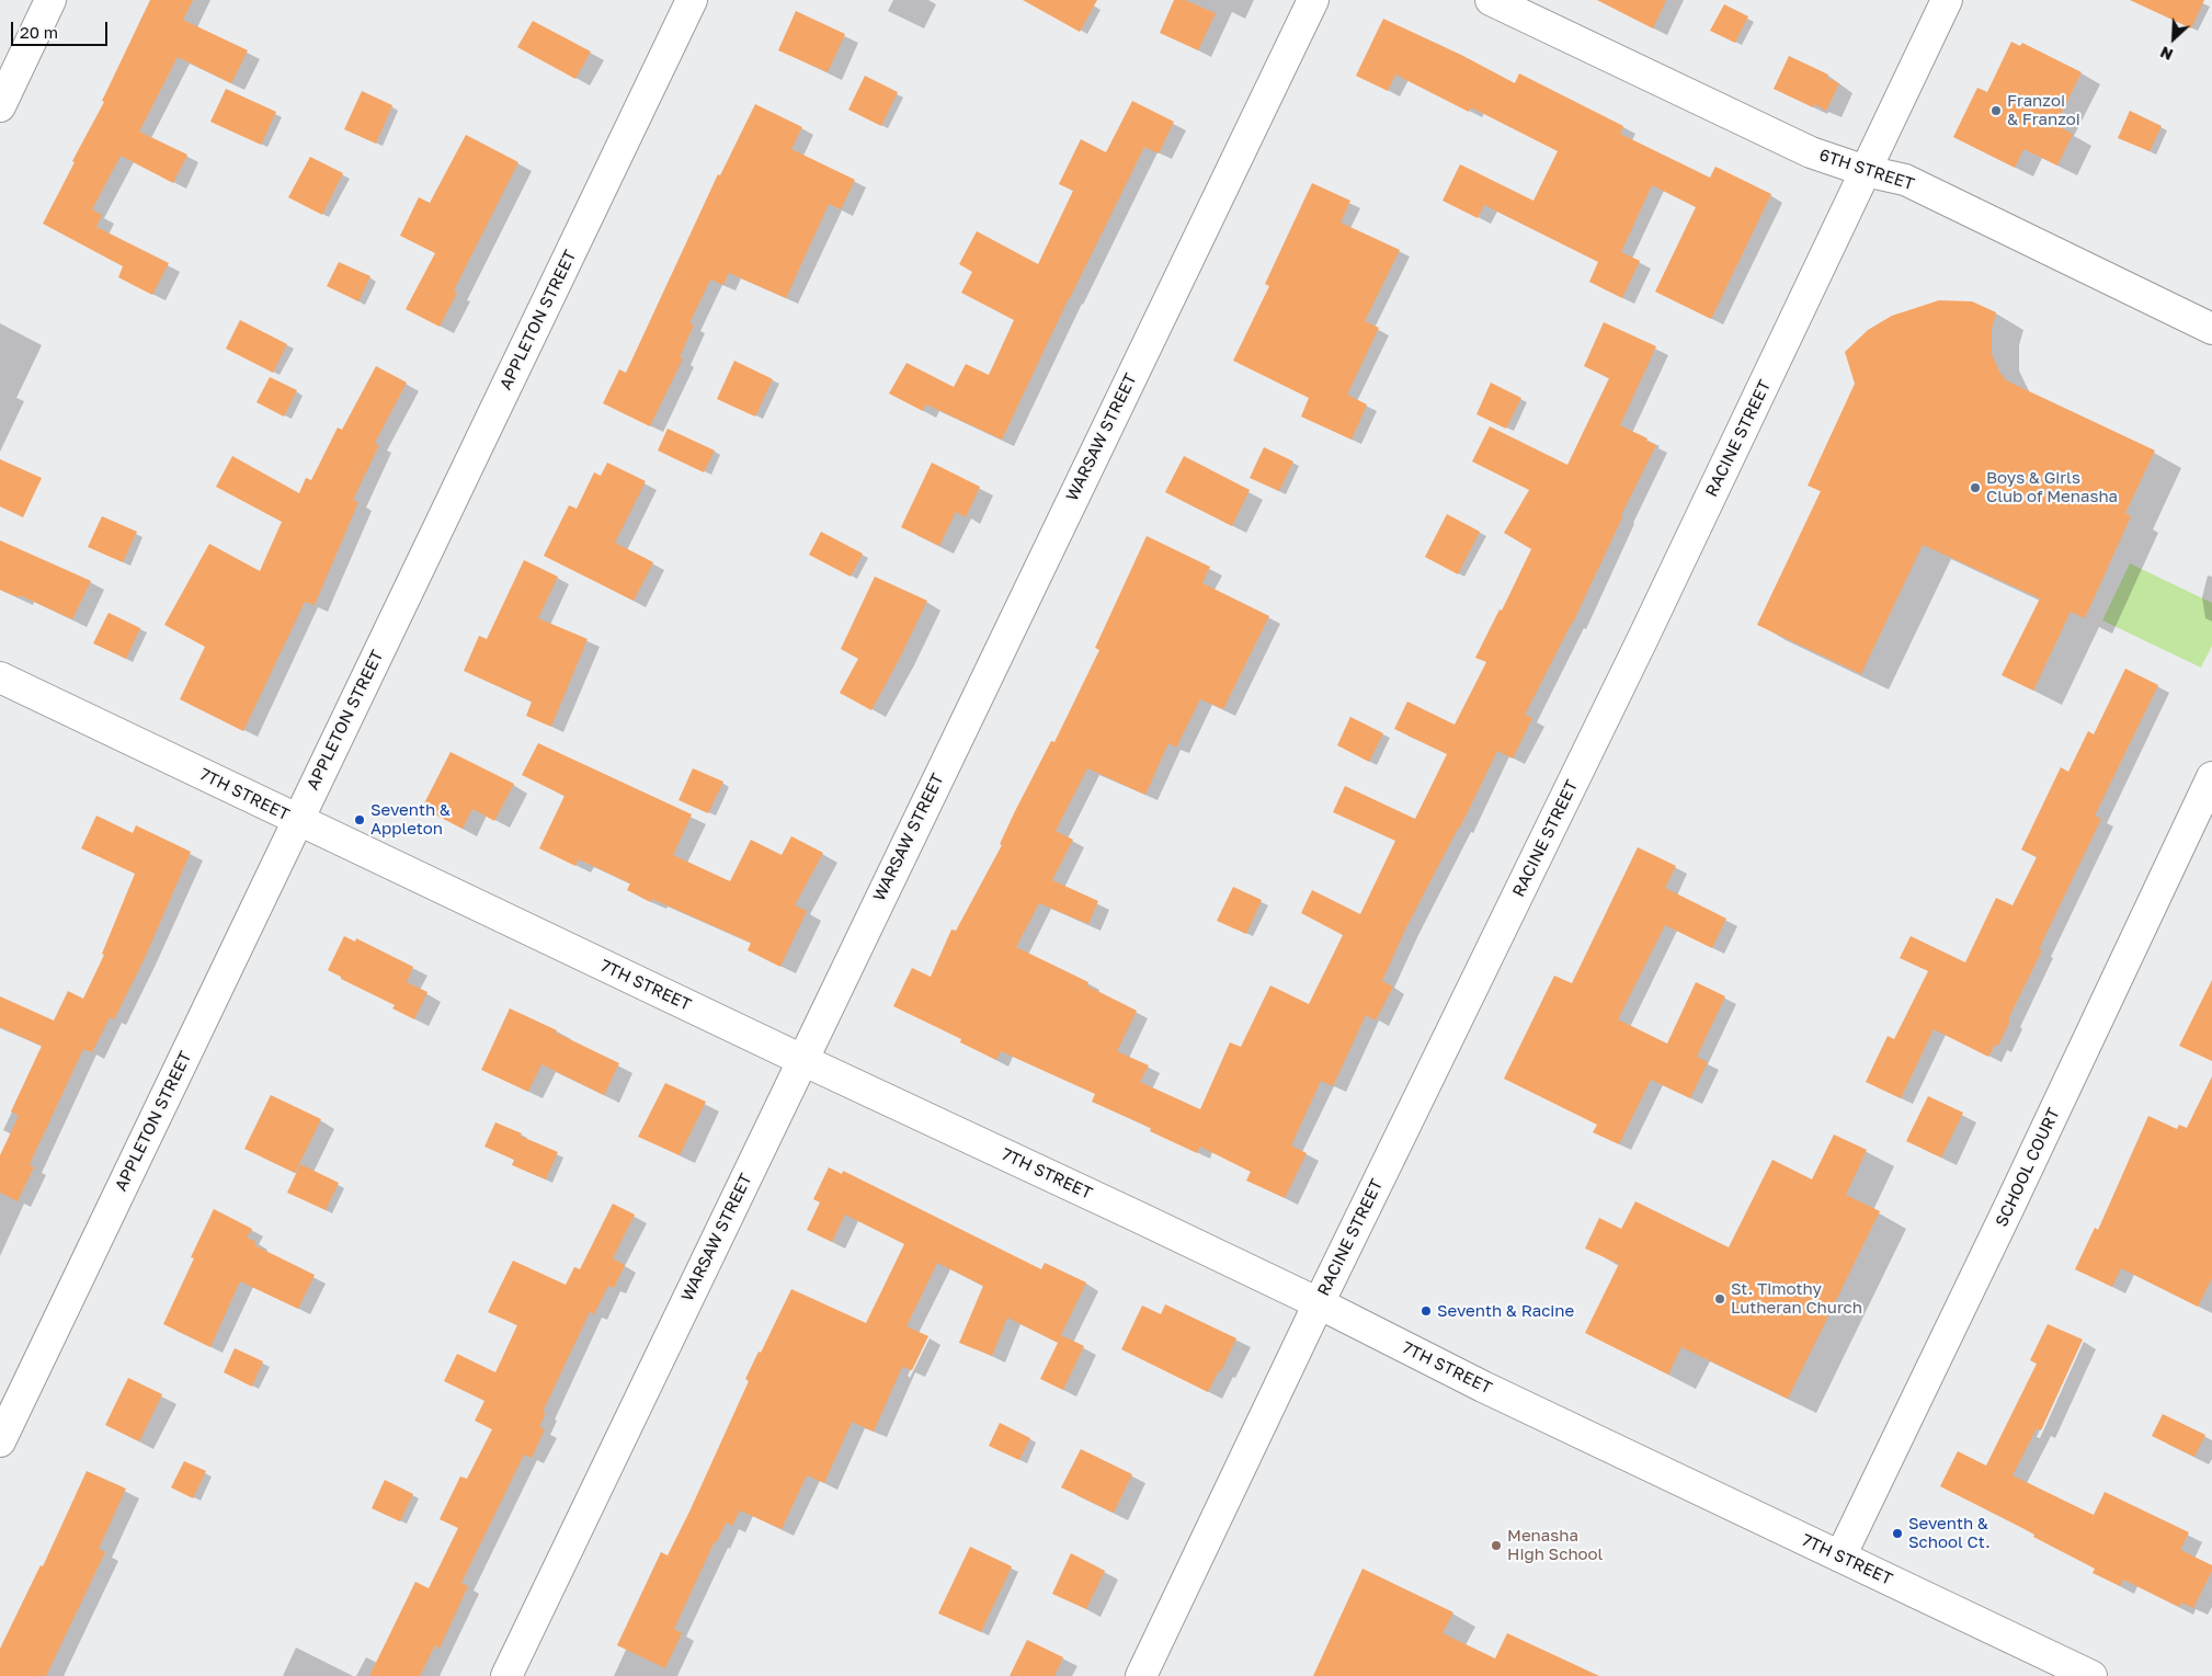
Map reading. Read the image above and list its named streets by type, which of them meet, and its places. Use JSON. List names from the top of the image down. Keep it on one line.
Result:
{"streets":{"street":["6TH STREET","APPLETON STREET","WARSAW STREET","RACINE STREET","7TH STREET","SCHOOL COURT"]},"crossings":[["6TH STREET","RACINE STREET"],["APPLETON STREET","7TH STREET"],["WARSAW STREET","7TH STREET"],["RACINE STREET","7TH STREET"],["7TH STREET","SCHOOL COURT"]],"places":["Franzoi & Franzoi","Boys & Girls Club of Menasha","Seventh & Appleton","St. Timothy Lutheran Church","Seventh & Racine","Seventh & School Ct.","Menasha High School"],"scale_bar":"20 m","north":"bottom left"}
